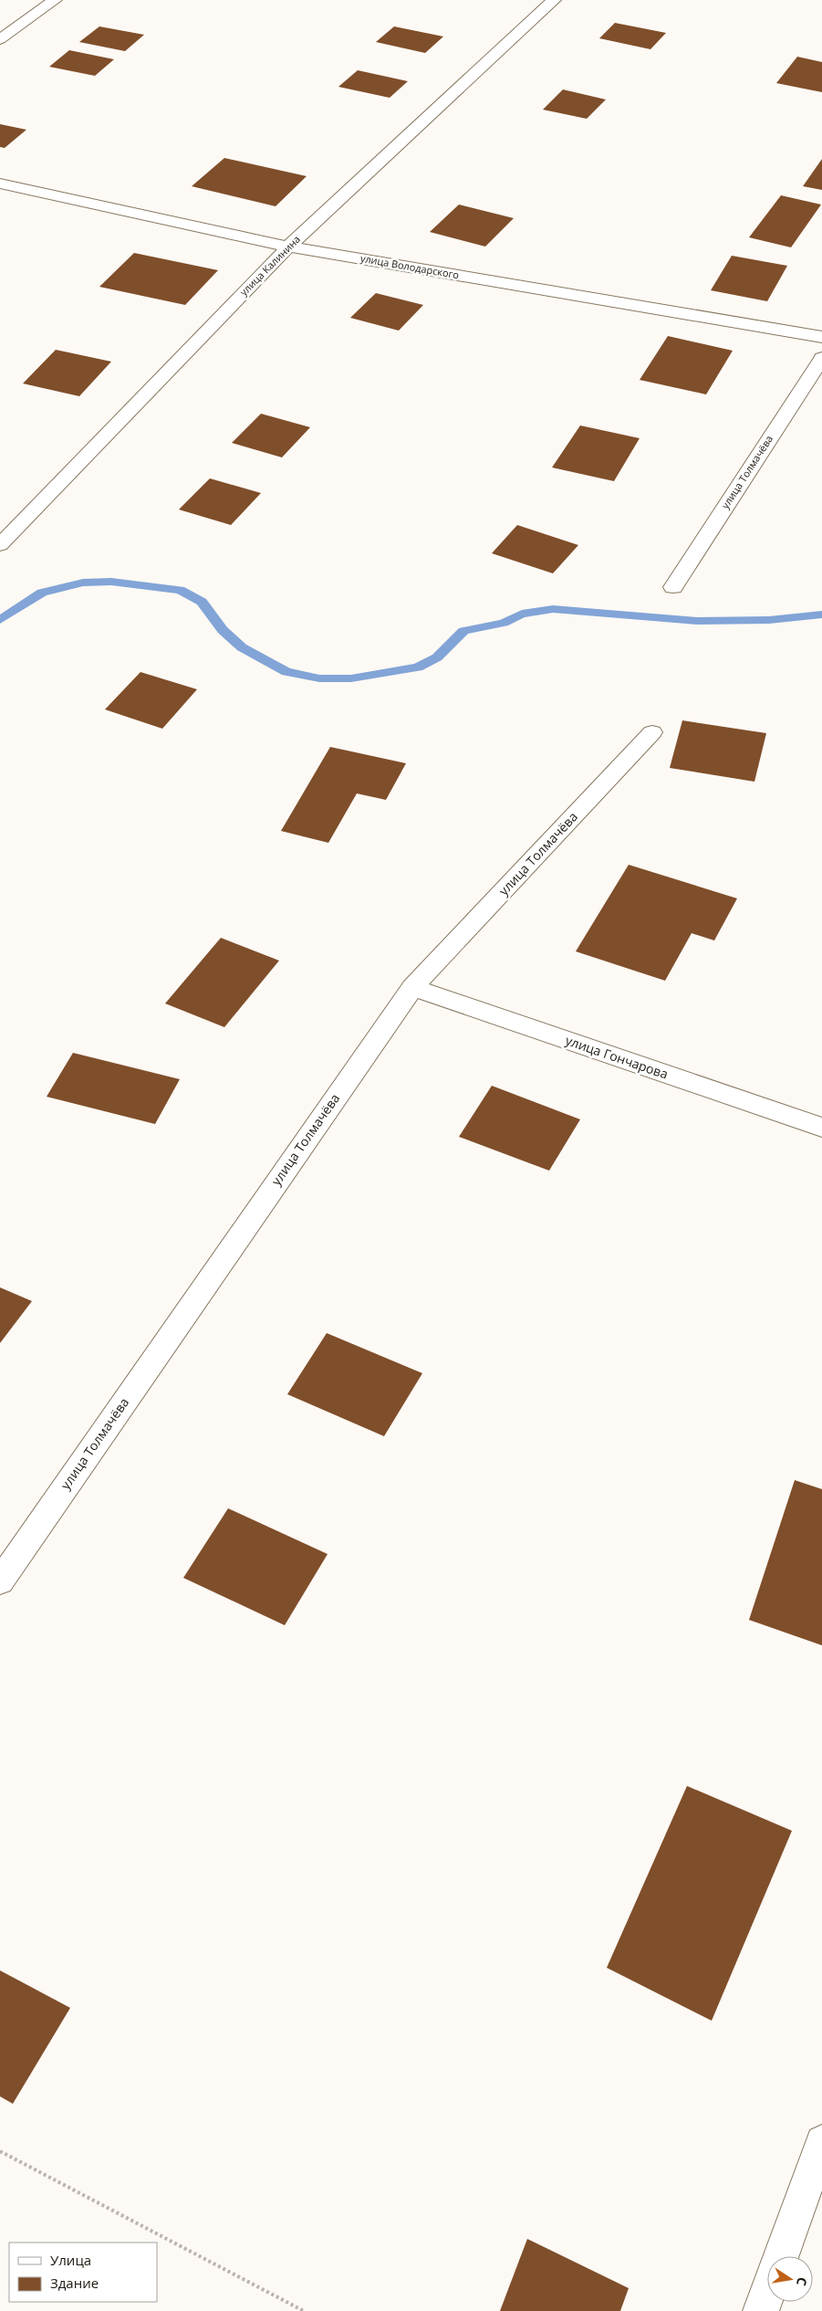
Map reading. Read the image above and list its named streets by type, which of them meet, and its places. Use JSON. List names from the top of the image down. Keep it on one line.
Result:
{"streets":{"street":["улица Калинина","улица Володарского","улица Толмачёва","улица Гончарова"]},"crossings":[["улица Калинина","улица Володарского"],["улица Толмачёва","улица Гончарова"]],"legend":["Улица","Здание"],"north":"right"}
